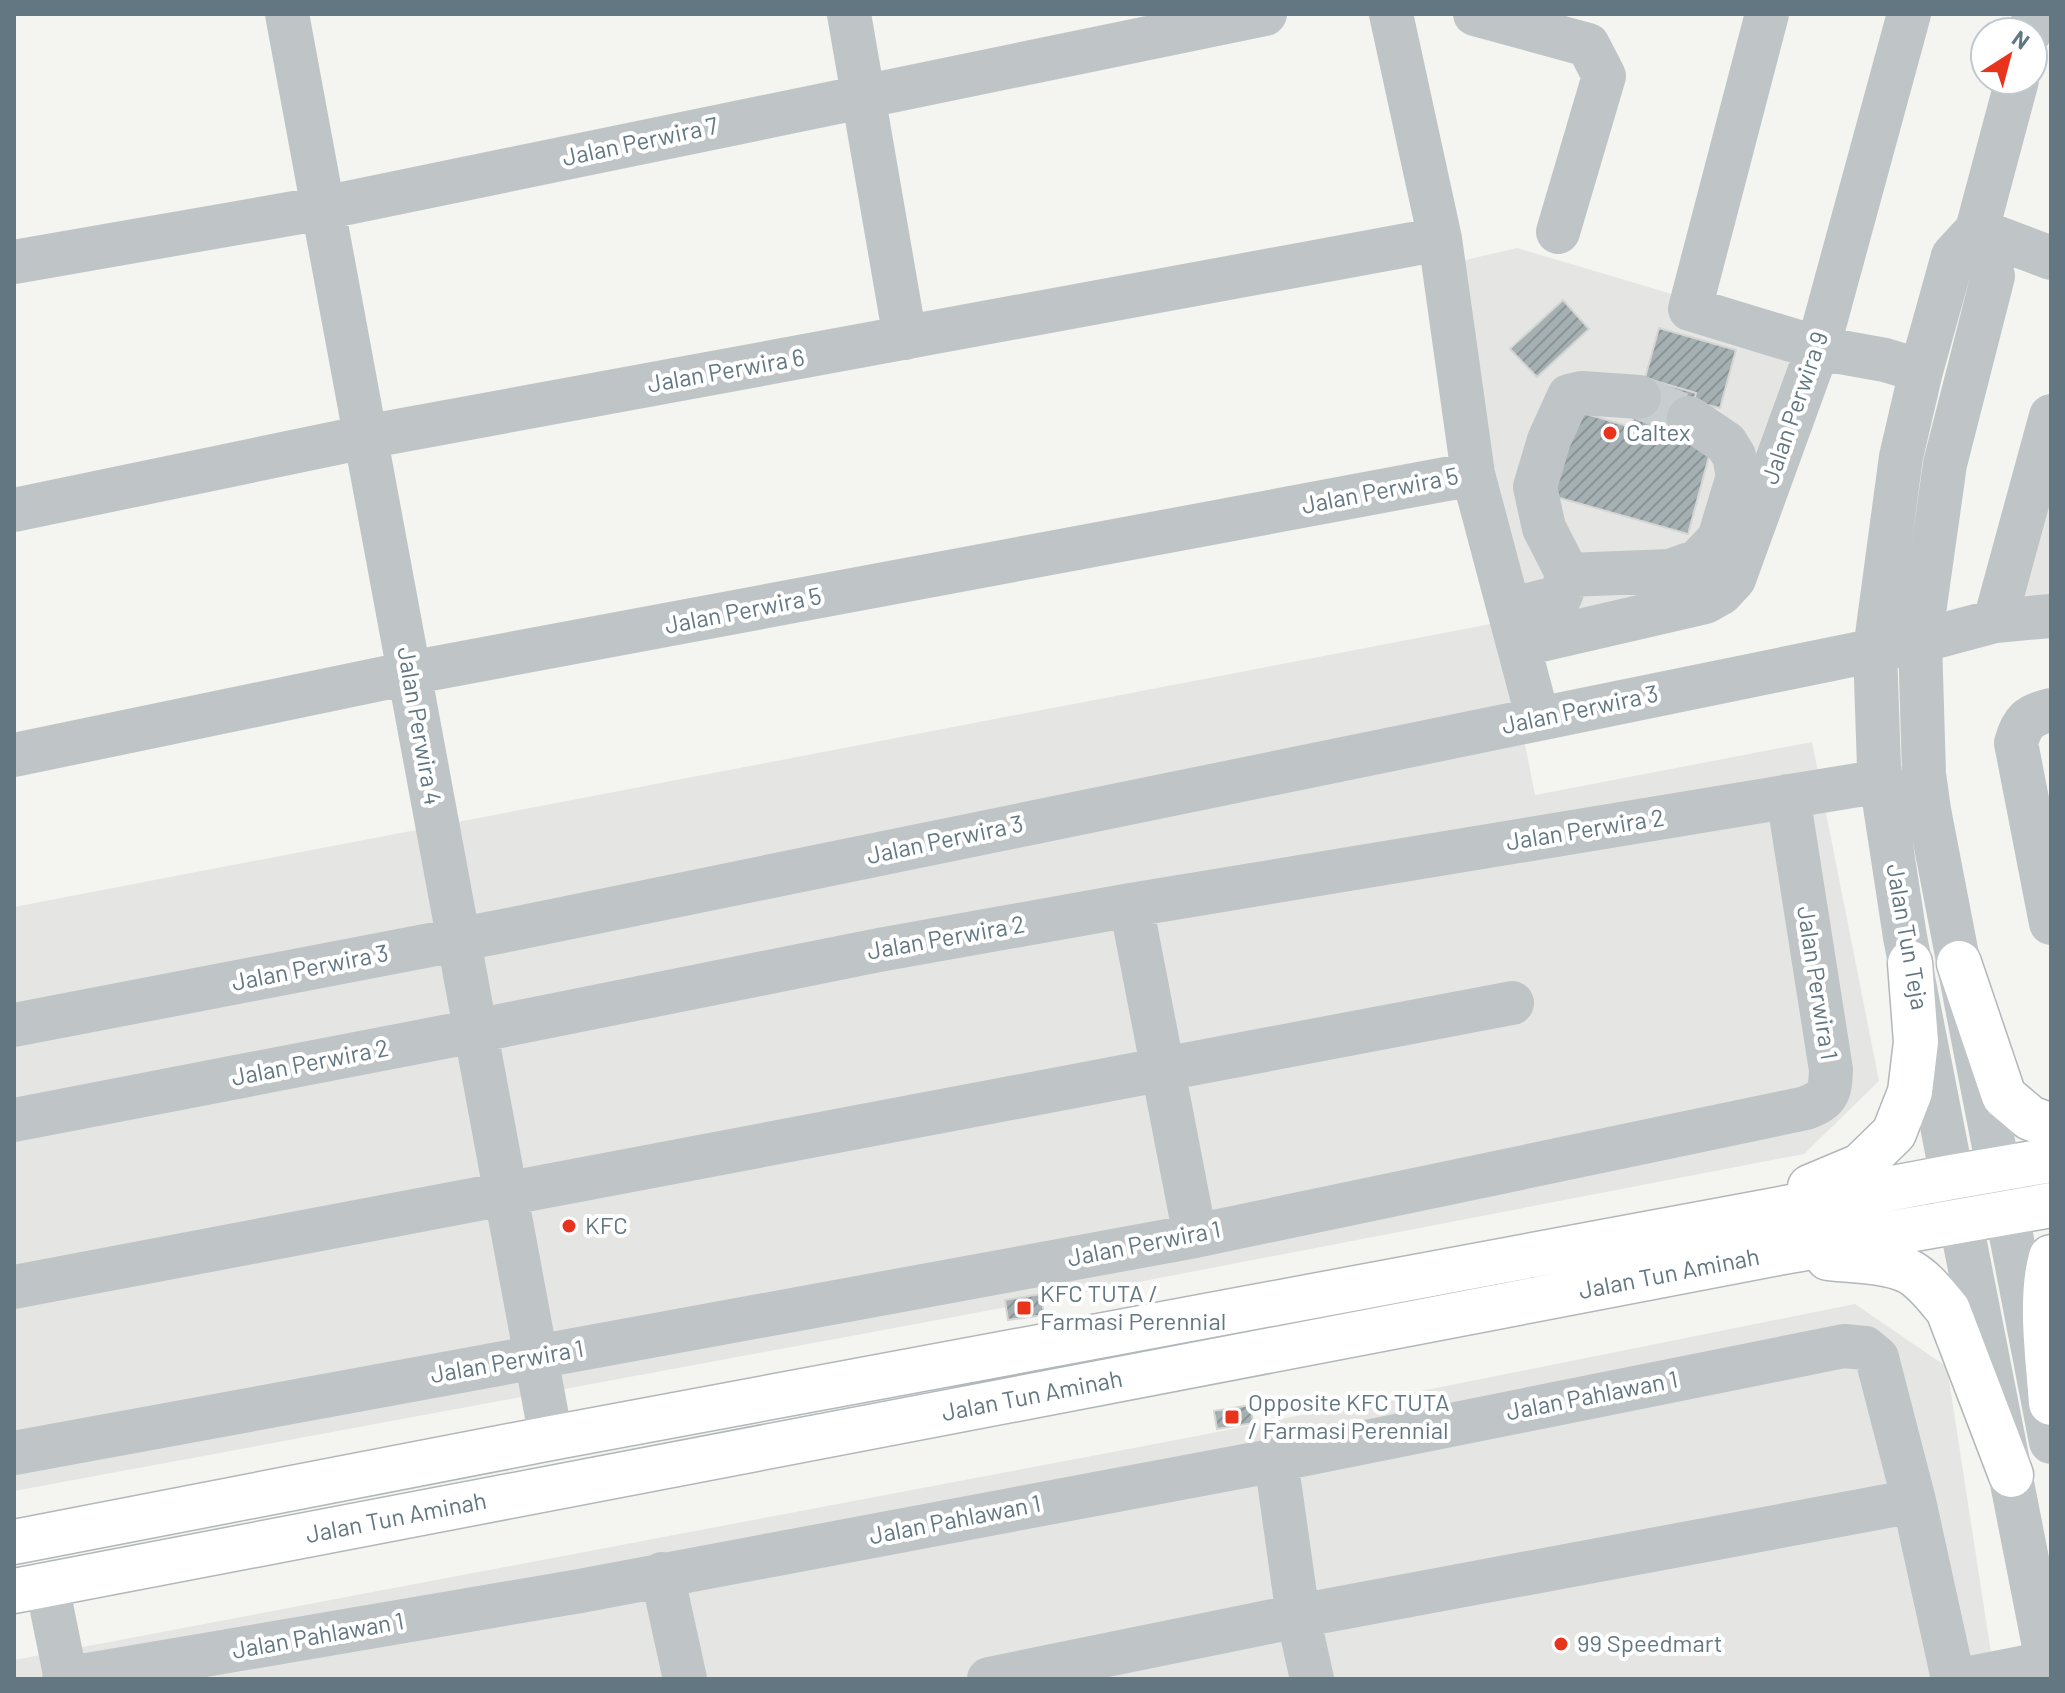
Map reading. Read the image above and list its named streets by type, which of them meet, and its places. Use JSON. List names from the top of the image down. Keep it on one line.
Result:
{"streets":{"main road":["Jalan Tun Aminah"],"street":["Jalan Perwira 7","Jalan Perwira 6","Jalan Perwira 9","Jalan Perwira 5","Jalan Perwira 3","Jalan Perwira 4","Jalan Perwira 2","Jalan Tun Teja","Jalan Perwira 1","Jalan Pahlawan 1"]},"crossings":[["Jalan Perwira 7","Jalan Perwira 4"],["Jalan Perwira 6","Jalan Perwira 4"],["Jalan Perwira 5","Jalan Perwira 4"],["Jalan Perwira 3","Jalan Perwira 4"],["Jalan Perwira 3","Jalan Tun Teja"],["Jalan Perwira 4","Jalan Perwira 2"],["Jalan Perwira 4","Jalan Perwira 1"],["Jalan Perwira 4","Jalan Tun Aminah"],["Jalan Perwira 2","Jalan Tun Teja"],["Jalan Perwira 2","Jalan Perwira 1"],["Jalan Tun Teja","Jalan Tun Aminah"]],"places":{"other":["Caltex","KFC","99 Speedmart"],"transit":["KFC TUTA / Farmasi Perennial","Opposite KFC TUTA / Farmasi Perennial"]},"north":"top right"}
